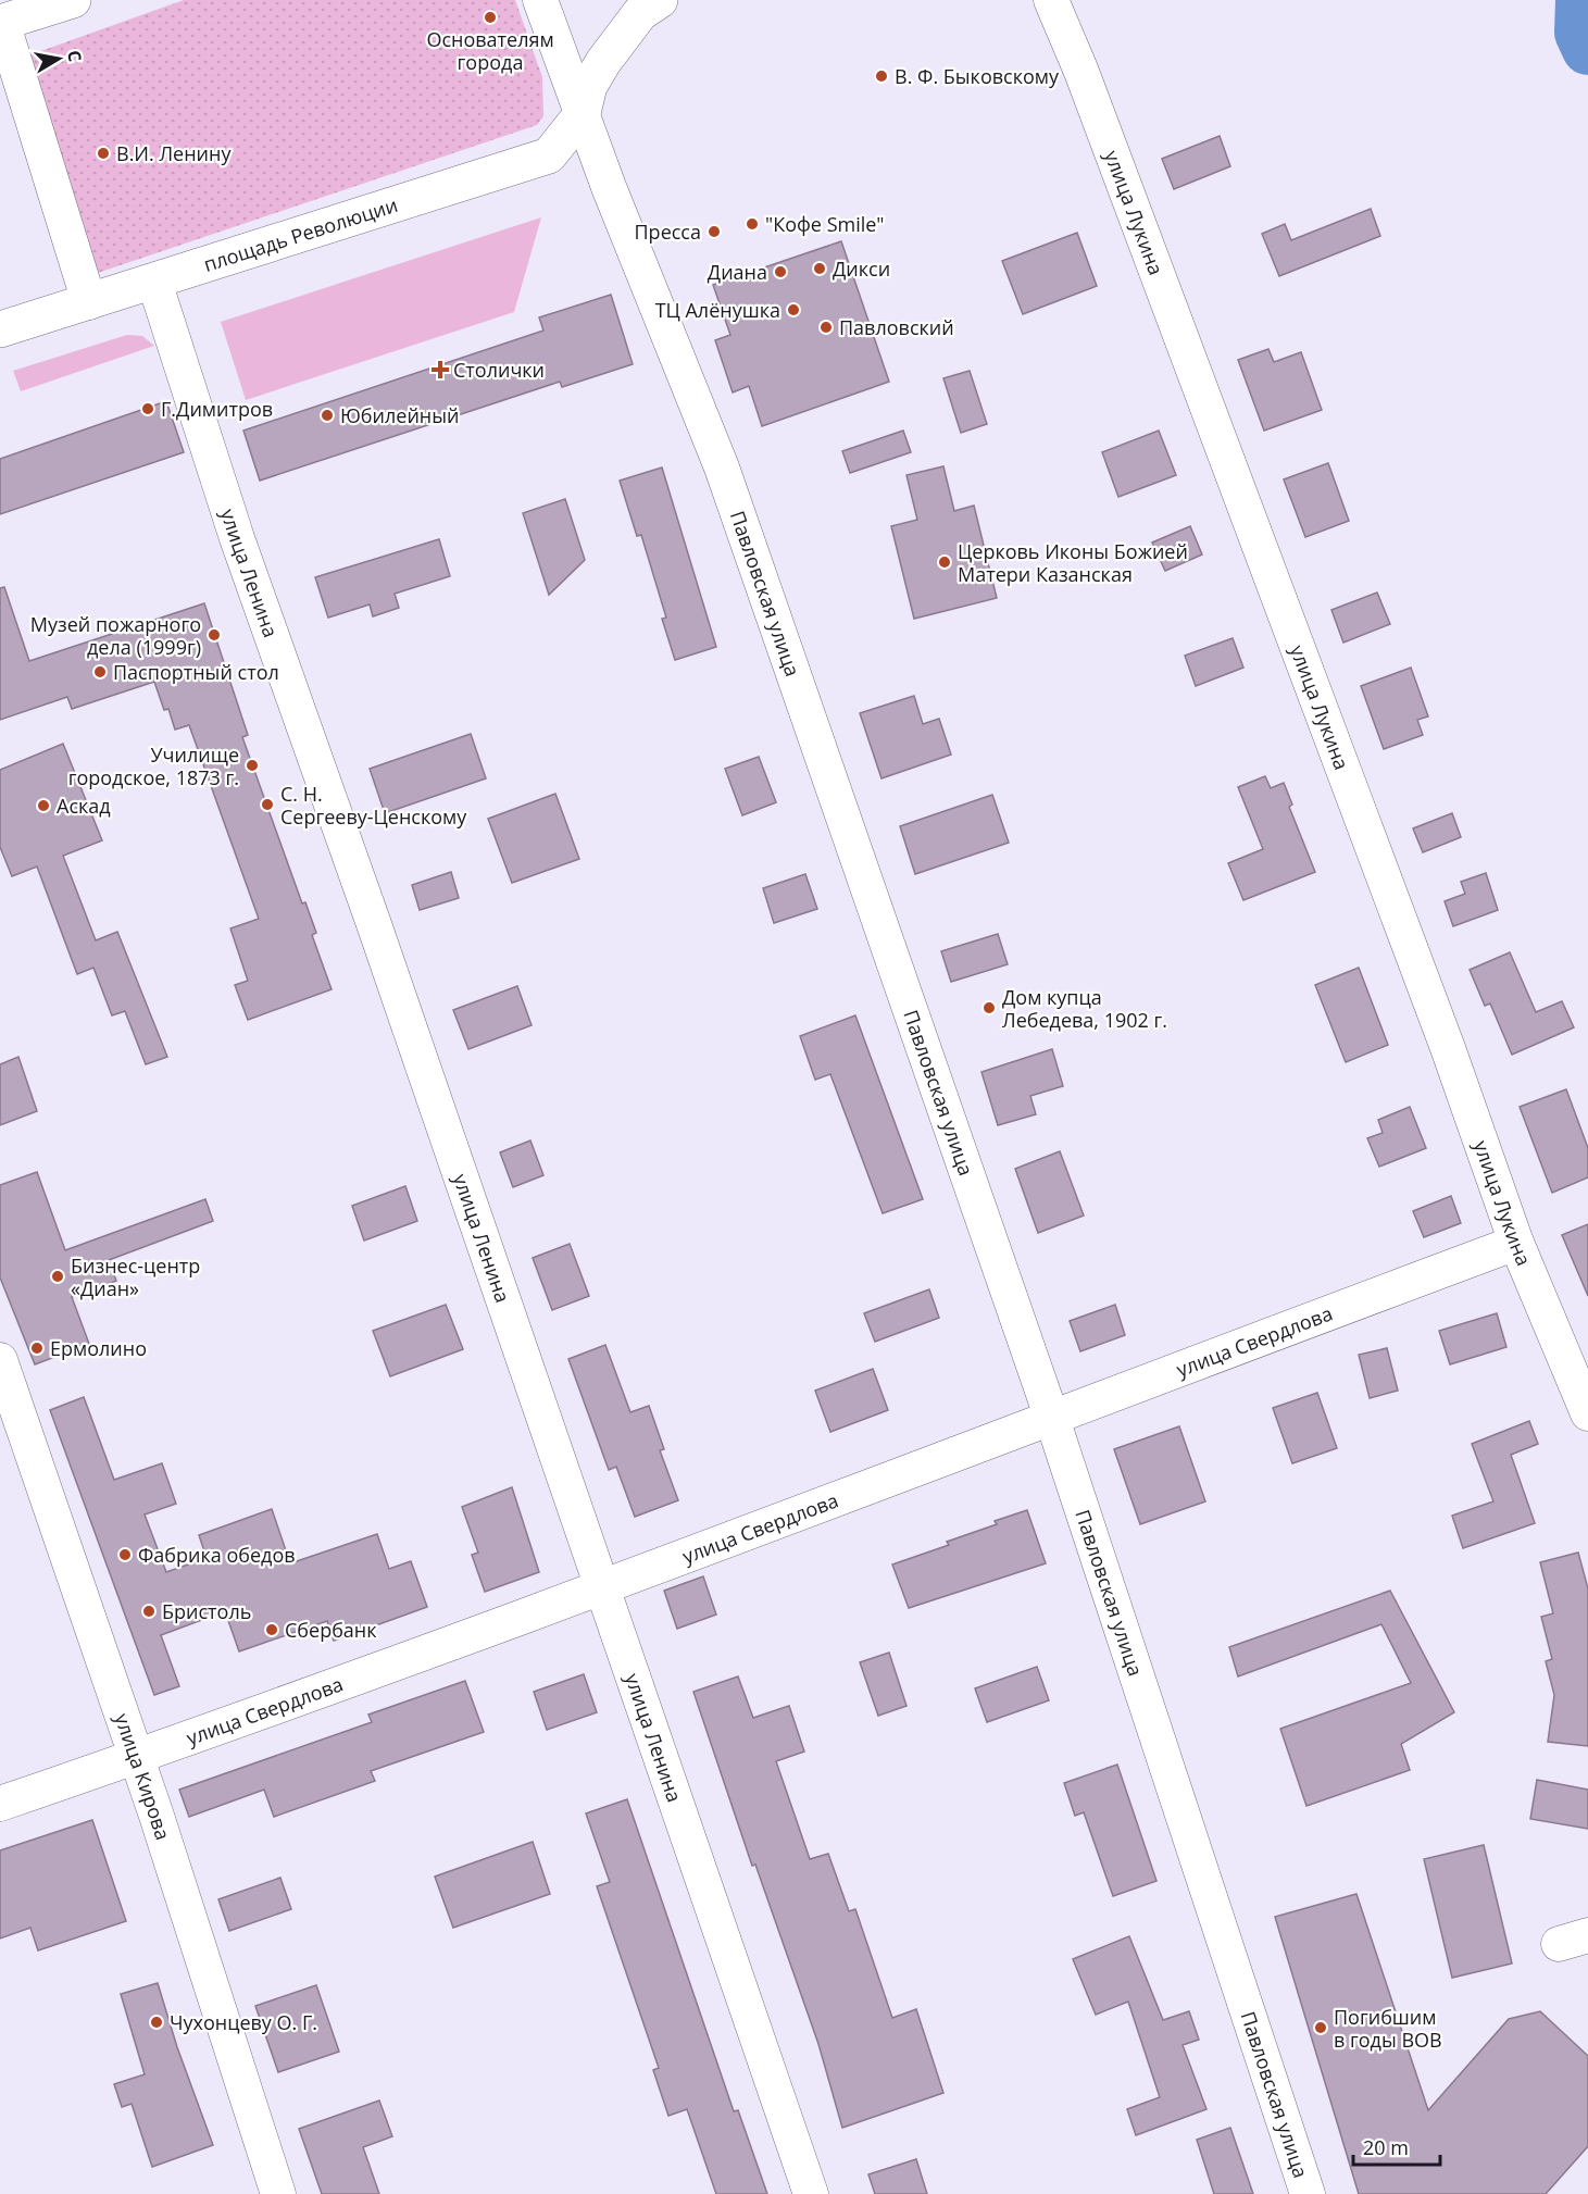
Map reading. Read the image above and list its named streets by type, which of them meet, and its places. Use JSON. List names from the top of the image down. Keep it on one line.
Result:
{"streets":{"main road":["площадь Революции"],"street":["улица Лукина","улица Ленина","Павловская улица","улица Свердлова","улица Кирова"]},"crossings":[["улица Лукина","улица Свердлова"],["площадь Революции","улица Ленина"],["площадь Революции","Павловская улица"],["улица Ленина","улица Свердлова"],["Павловская улица","улица Свердлова"],["улица Свердлова","улица Кирова"]],"places":{"other":["Основателям города","В. Ф. Быковскому","В.И. Ленину","\"Кофе Smile\"","Пресса","Дикси","Диана","ТЦ Алёнушка","Павловский","Г.Димитров","Юбилейный","Церковь Иконы Божией Матери Казанская","Музей пожарного дела (1999г)","Паспортный стол","Училище городское, 1873 г.","С. Н. Сергееву-Ценскому","Аскад","Дом купца Лебедева, 1902 г.","Бизнес-центр «Диан»","Ермолино","Фабрика обедов","Бристоль","Сбербанк","Чухонцеву О. Г.","Погибшим в годы ВОВ"],"health":["Столички"]},"scale_bar":"20 m","north":"right"}
